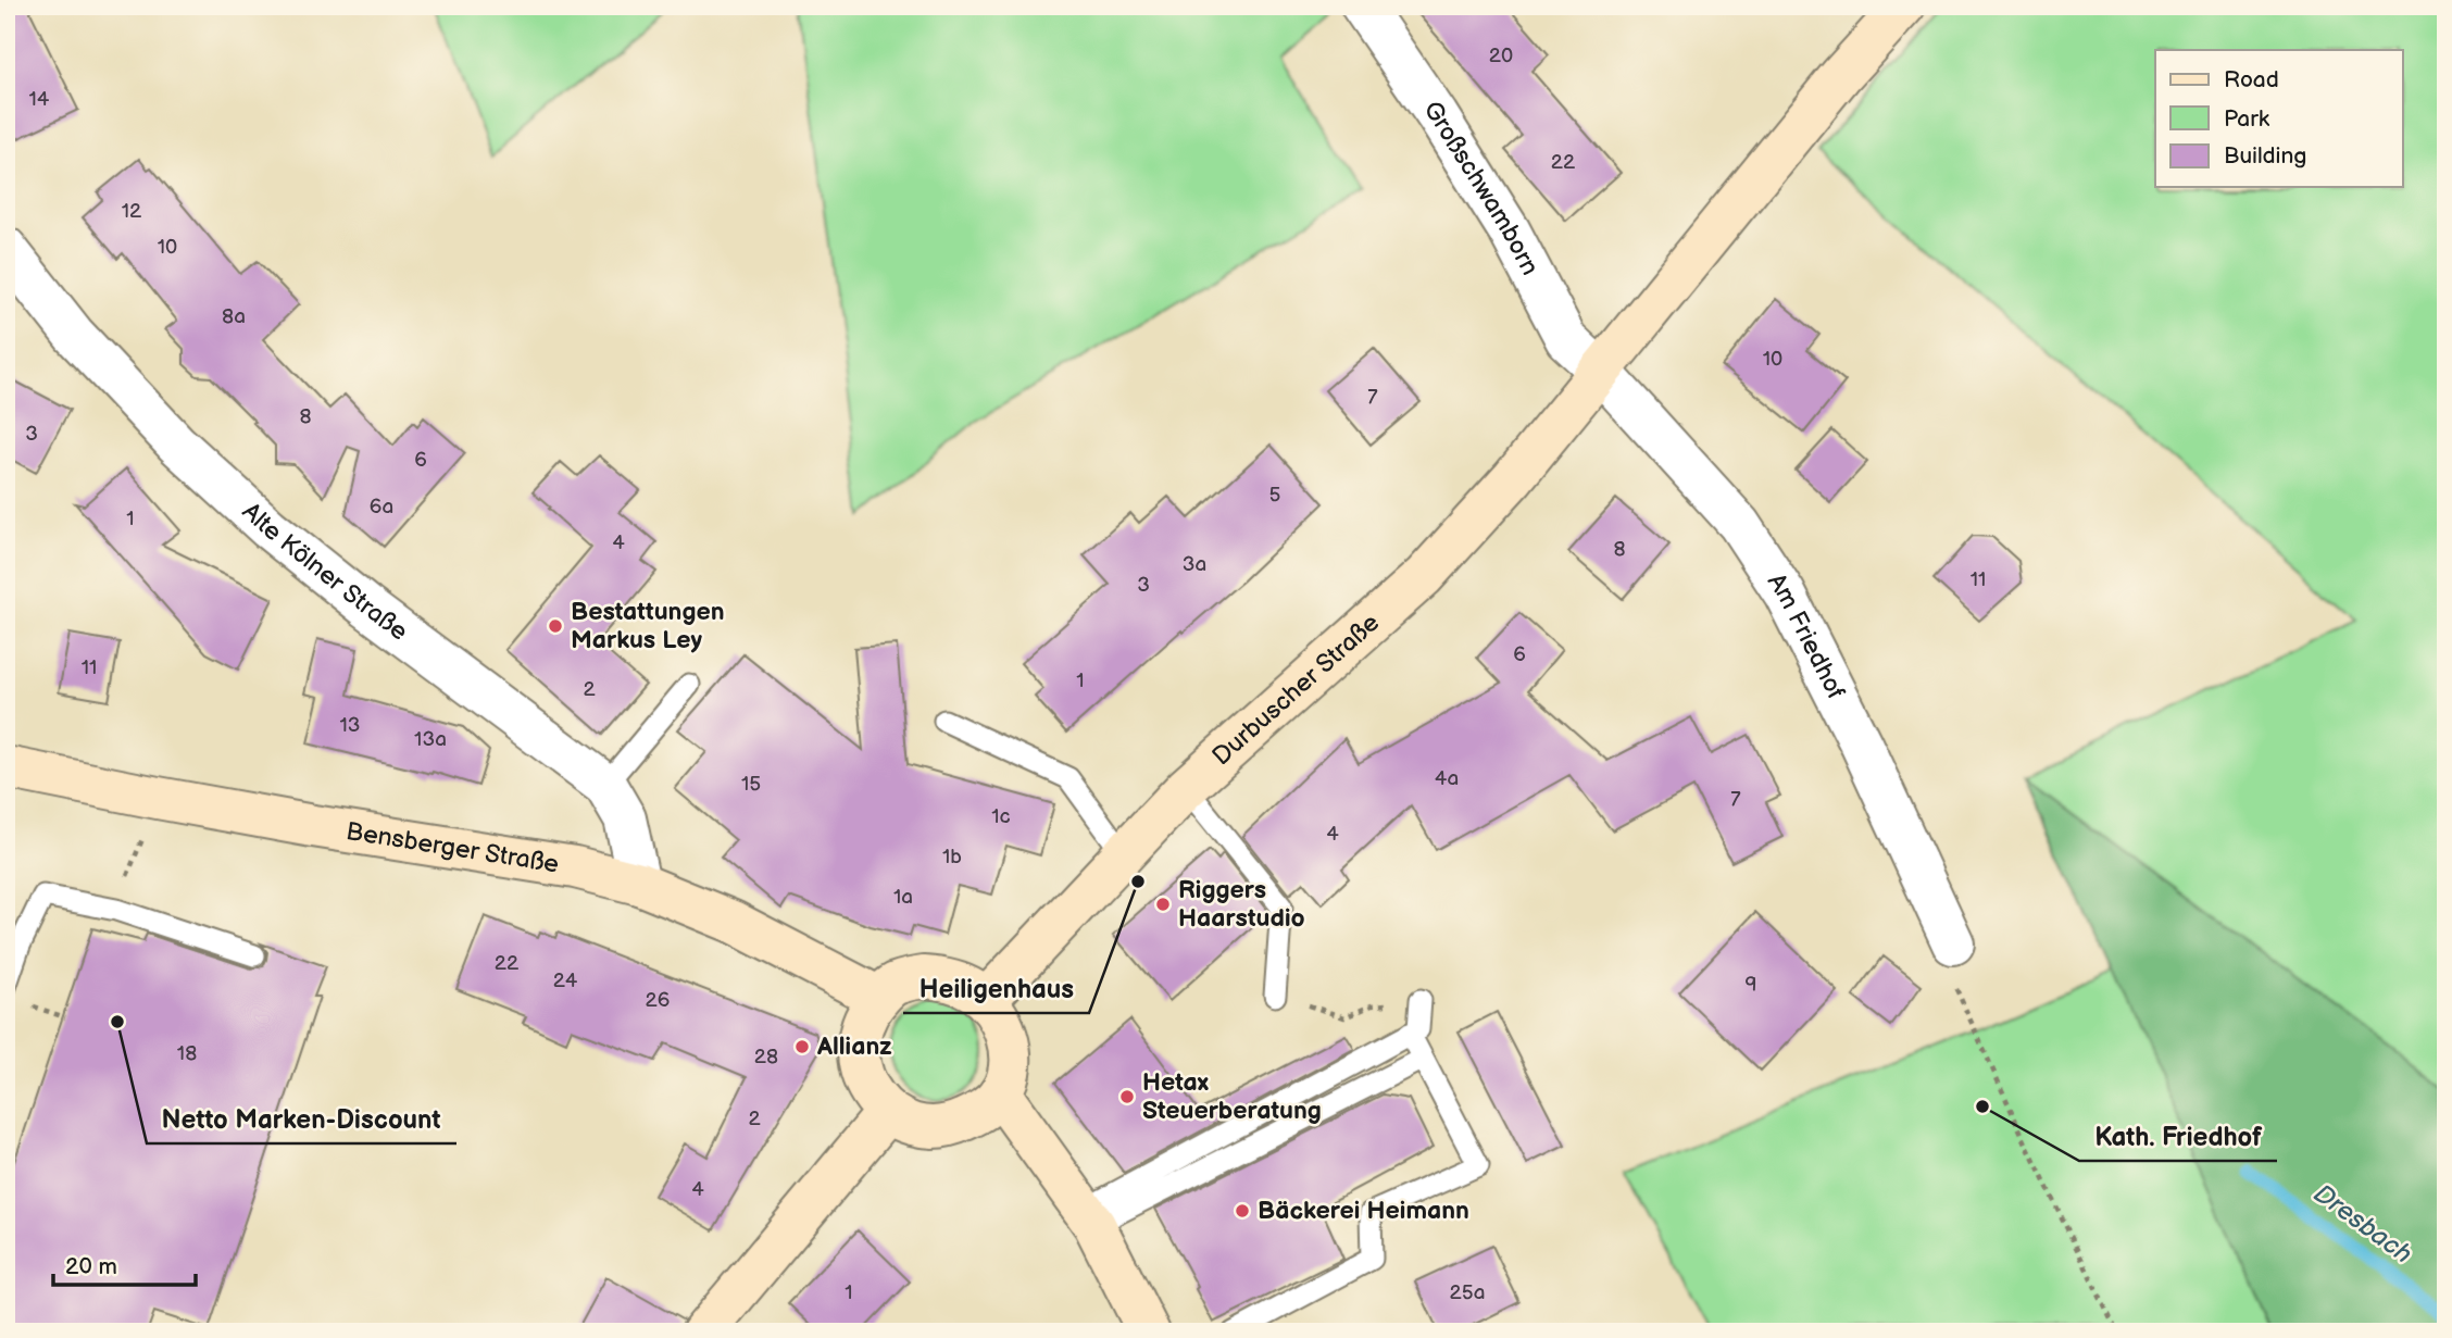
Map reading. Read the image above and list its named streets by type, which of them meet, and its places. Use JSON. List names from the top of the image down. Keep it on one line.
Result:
{"streets":{"main road":["Durbuscher Straße","Bensberger Straße"],"street":["Großschwamborn","Alte Kölner Straße","Am Friedhof"]},"crossings":[["Großschwamborn","Am Friedhof"],["Großschwamborn","Durbuscher Straße"],["Alte Kölner Straße","Bensberger Straße"],["Am Friedhof","Durbuscher Straße"],["Durbuscher Straße","Bensberger Straße"]],"water":["Dresbach"],"places":["Bestattungen Markus Ley","Heiligenhaus","Riggers Haarstudio","Netto Marken-Discount","Allianz","Hetax Steuerberatung","Kath. Friedhof","Bäckerei Heimann"],"house_numbers":["20","14","22","12","10","8a","10","7","8","3","6","5","6a","1","4","8","3a","11","3","6","11","1","2","13","13a","4a","15","7","1c","4","1b","1a","22","24","9","26","18","28","2","4","1","25a"],"legend":["Road","Park","Building"],"scale_bar":"20 m"}
